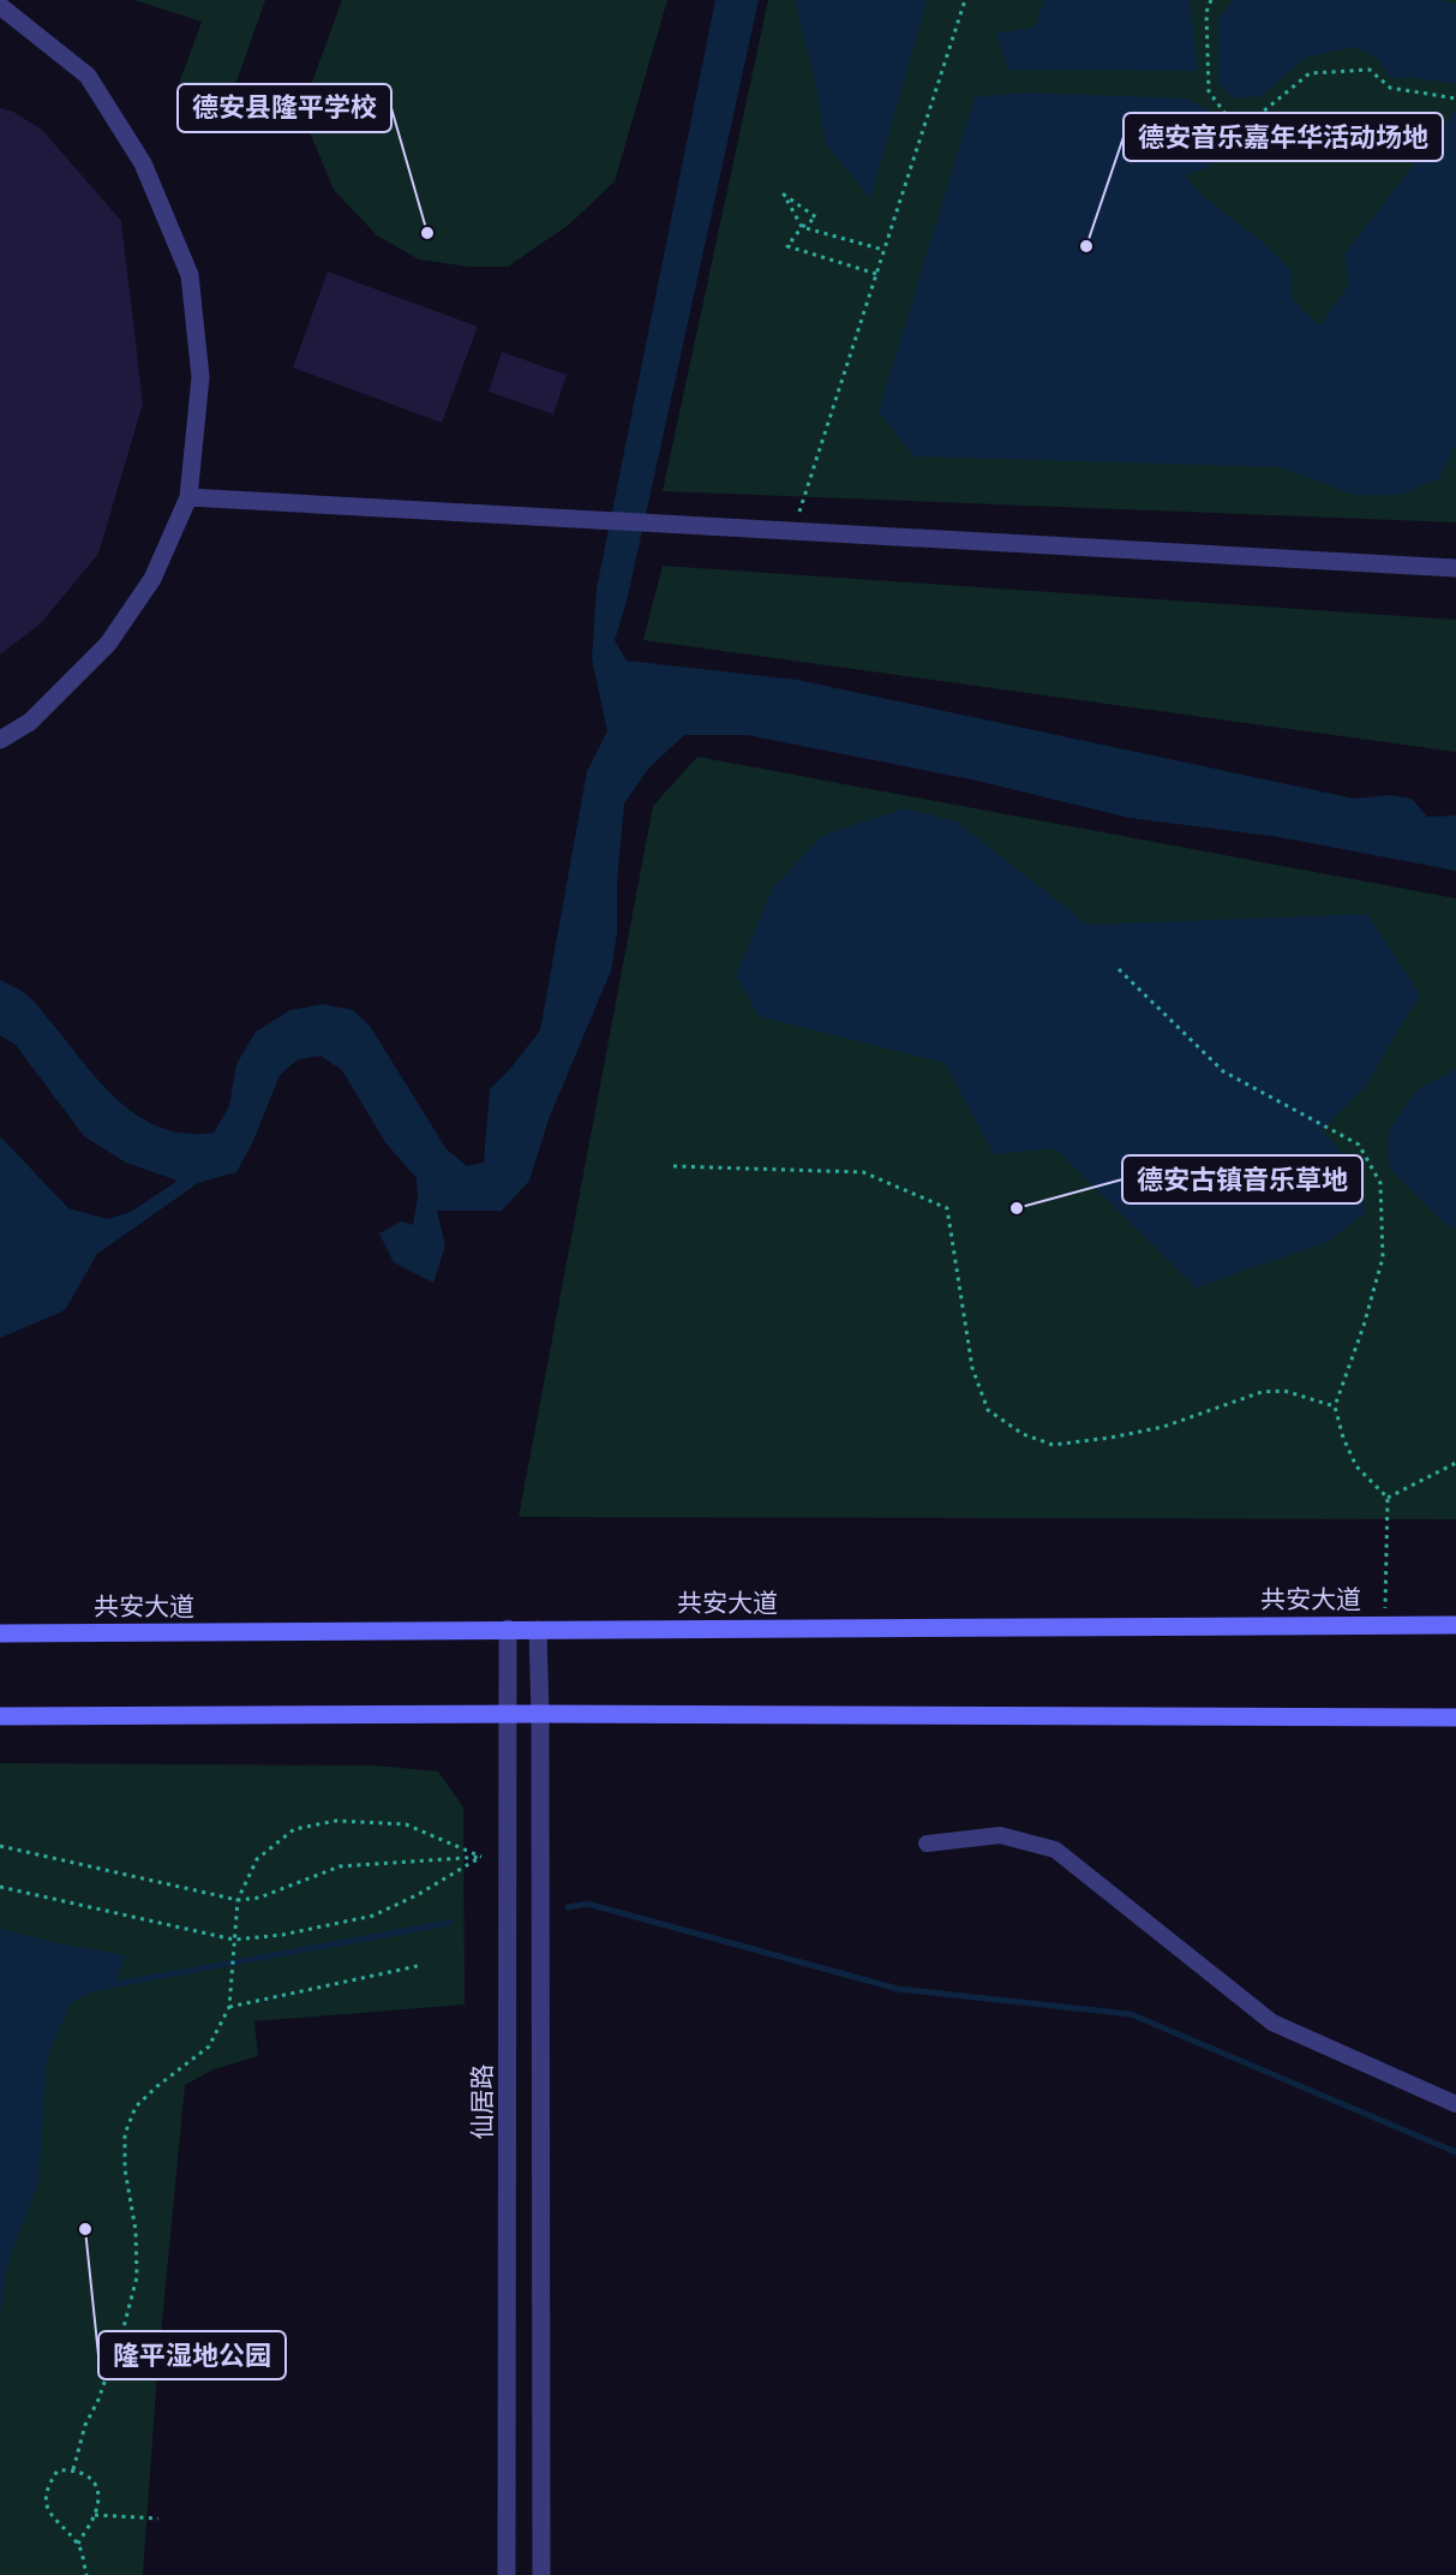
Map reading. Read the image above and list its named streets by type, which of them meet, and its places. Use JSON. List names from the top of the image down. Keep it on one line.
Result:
{"streets":{"main road":["共安大道"],"street":["仙居路"]},"crossings":[["共安大道","仙居路"]],"places":["德安县隆平学校","德安音乐嘉年华活动场地","德安古镇音乐草地","隆平湿地公园"]}
